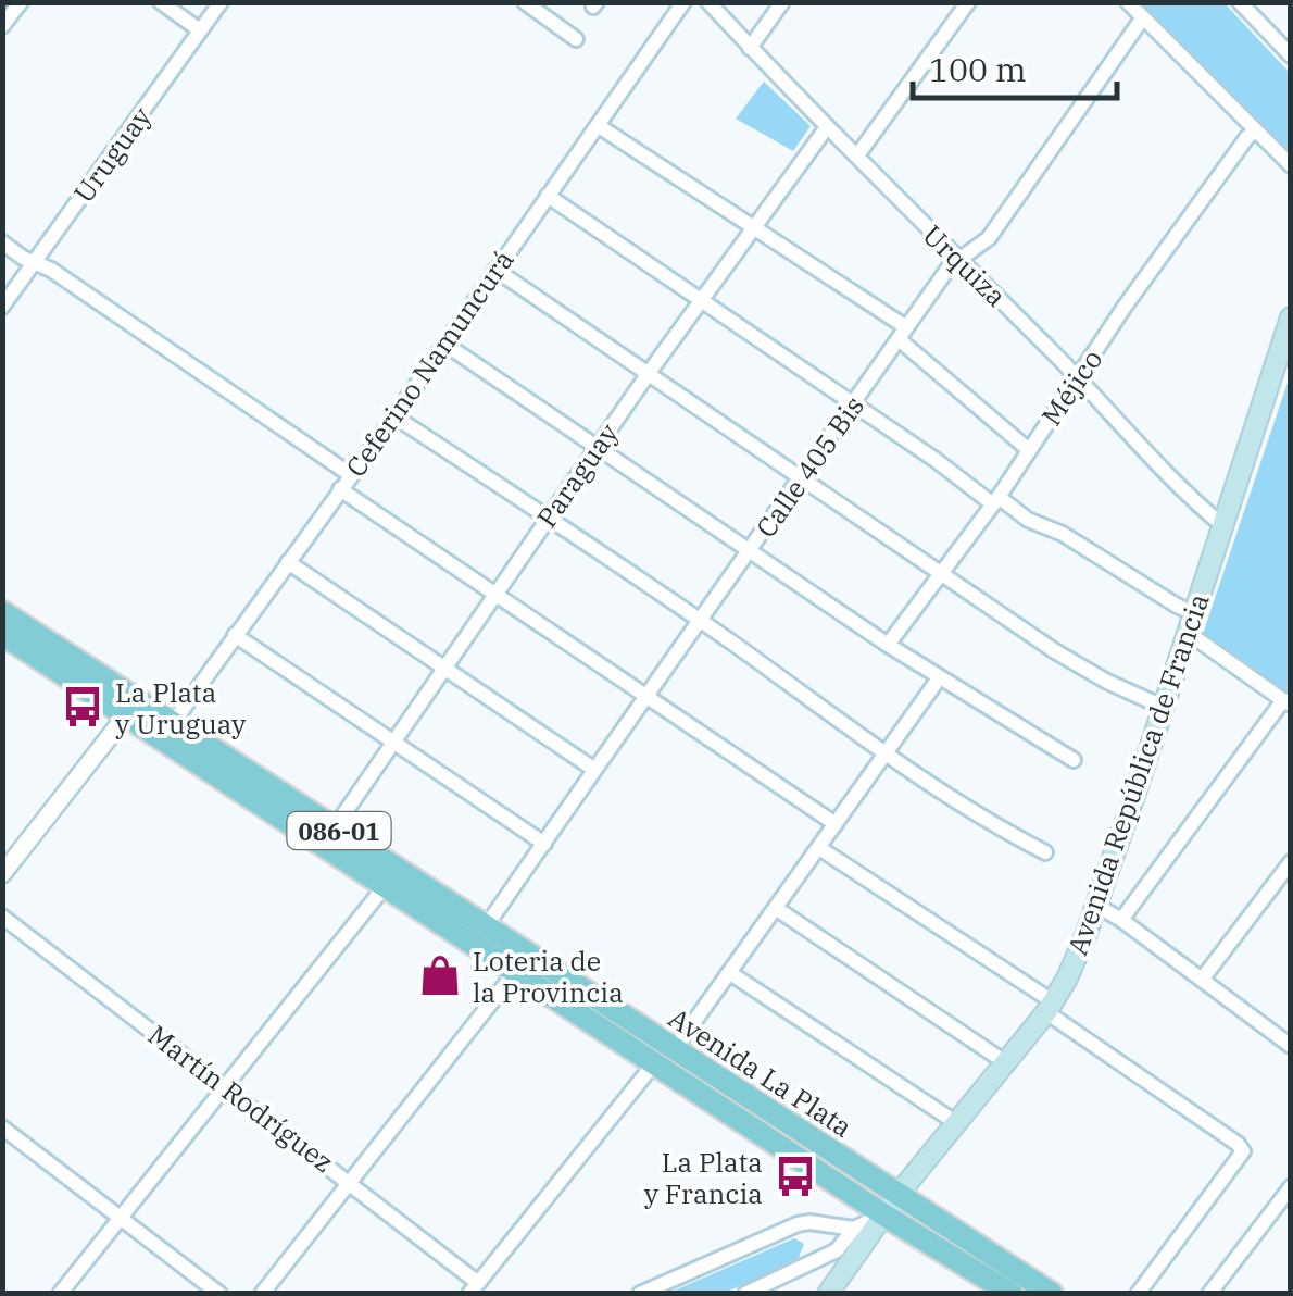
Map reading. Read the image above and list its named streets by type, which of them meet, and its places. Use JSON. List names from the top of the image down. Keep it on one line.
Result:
{"streets":{"main road":["Avenida República de Francia","086-01","Avenida La Plata"],"street":["Uruguay","Urquiza","Ceferino Namuncurá","Méjico","Calle 405 Bis","Paraguay","Martín Rodríguez"]},"crossings":[["Urquiza","Méjico"],["Urquiza","Calle 405 Bis"],["Urquiza","Paraguay"],["Urquiza","Avenida República de Francia"],["Ceferino Namuncurá","Avenida La Plata"],["Calle 405 Bis","Avenida La Plata"],["Paraguay","Avenida La Plata"],["Avenida República de Francia","Avenida La Plata"]],"places":{"bus stop":["La Plata y Uruguay","La Plata y Francia"],"shop":["Loteria de la Provincia"]},"scale_bar":"100 m"}
